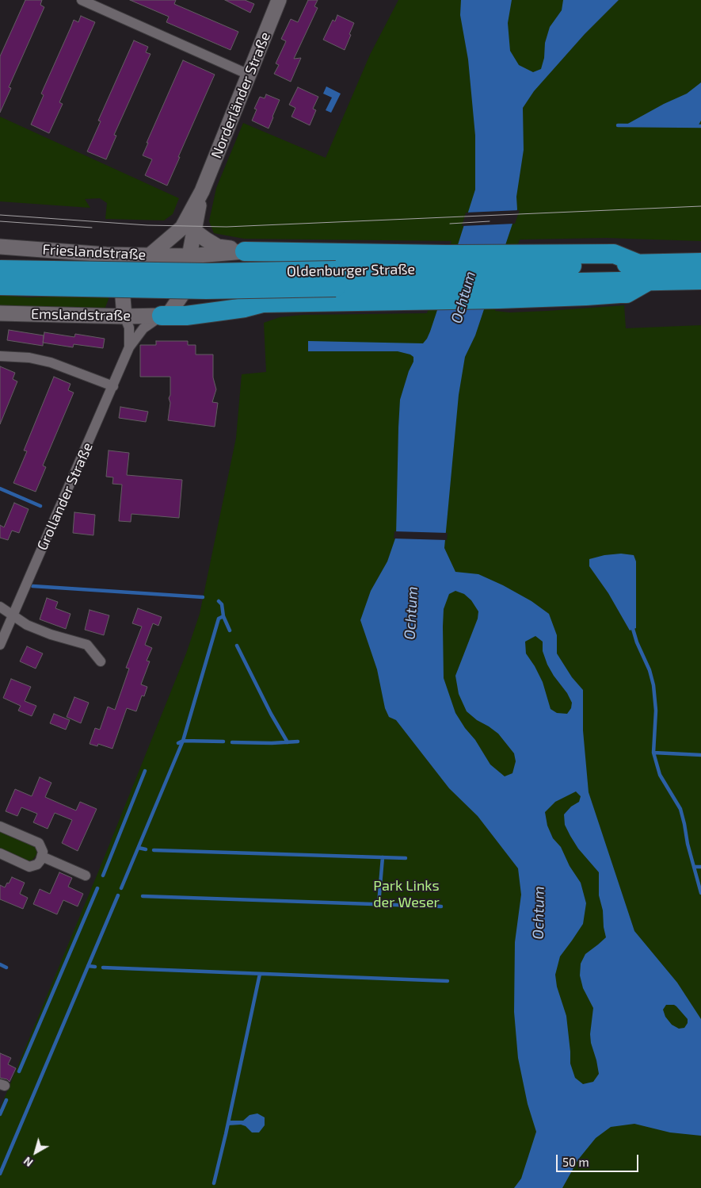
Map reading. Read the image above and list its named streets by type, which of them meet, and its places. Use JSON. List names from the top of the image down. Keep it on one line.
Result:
{"streets":{"highway":["Oldenburger Straße"],"street":["Norderländer Straße","Frieslandstraße","Emslandstraße","Grollander Straße"]},"crossings":[["Norderländer Straße","Frieslandstraße"],["Norderländer Straße","Grollander Straße"],["Frieslandstraße","Grollander Straße"],["Emslandstraße","Grollander Straße"]],"water":["Ochtum"],"parks":["Park Links der Weser"],"scale_bar":"50 m","north":"bottom left"}
